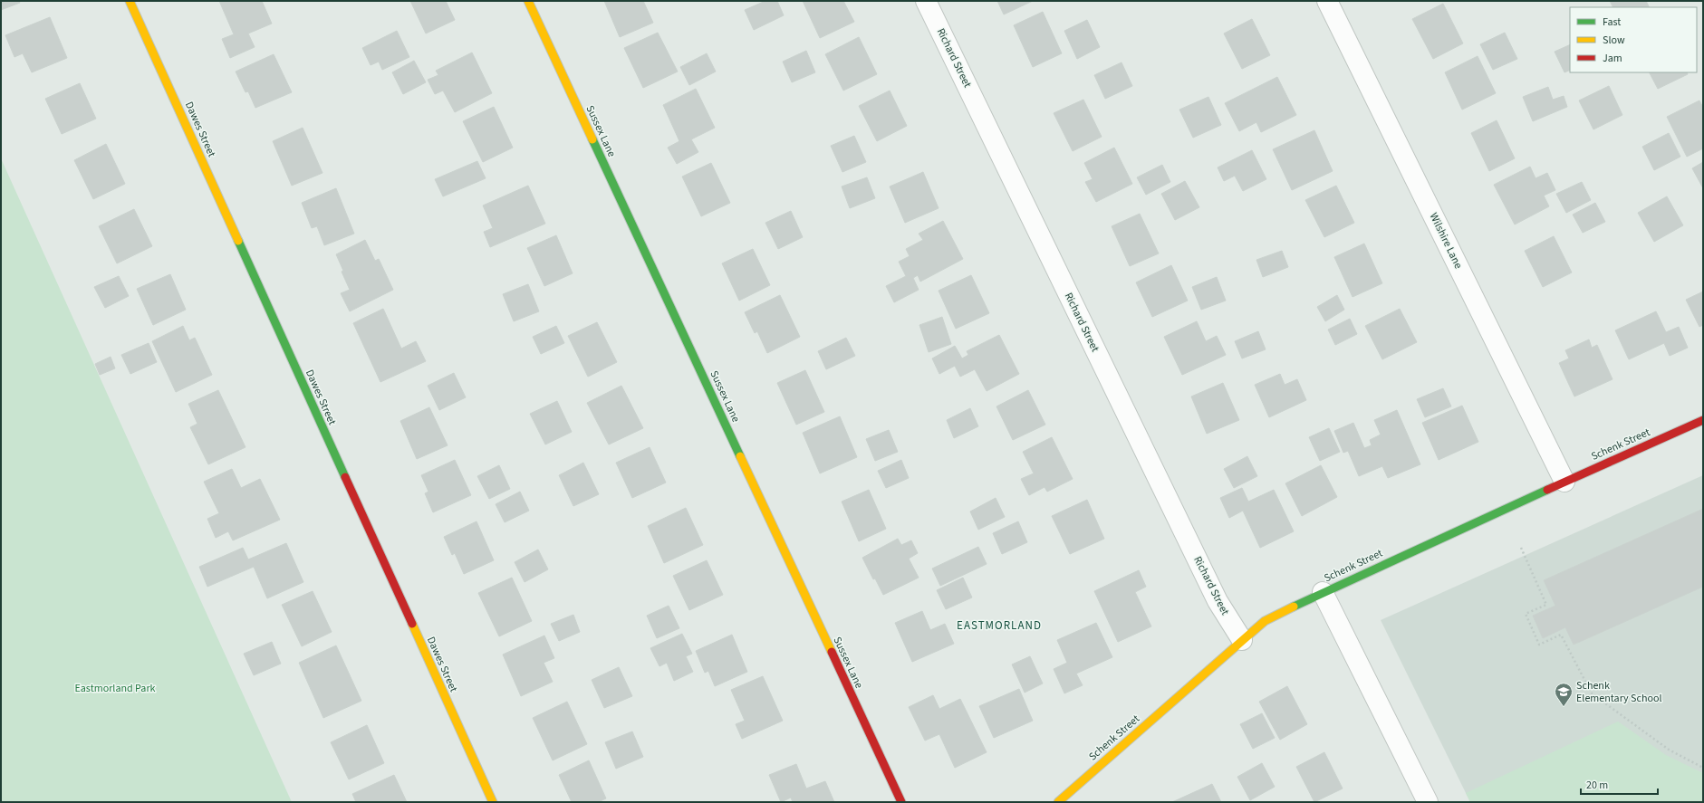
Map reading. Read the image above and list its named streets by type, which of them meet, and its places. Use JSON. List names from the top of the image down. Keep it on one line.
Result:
{"streets":{"street":["Richard Street","Dawes Street","Sussex Lane","Wilshire Lane","Schenk Street"]},"crossings":[["Richard Street","Schenk Street"],["Wilshire Lane","Schenk Street"]],"districts":["EASTMORLAND"],"parks":["Eastmorland Park"],"places":{"school or university":["Schenk Elementary School"]},"legend":["Fast","Slow","Jam"],"scale_bar":"20 m"}
